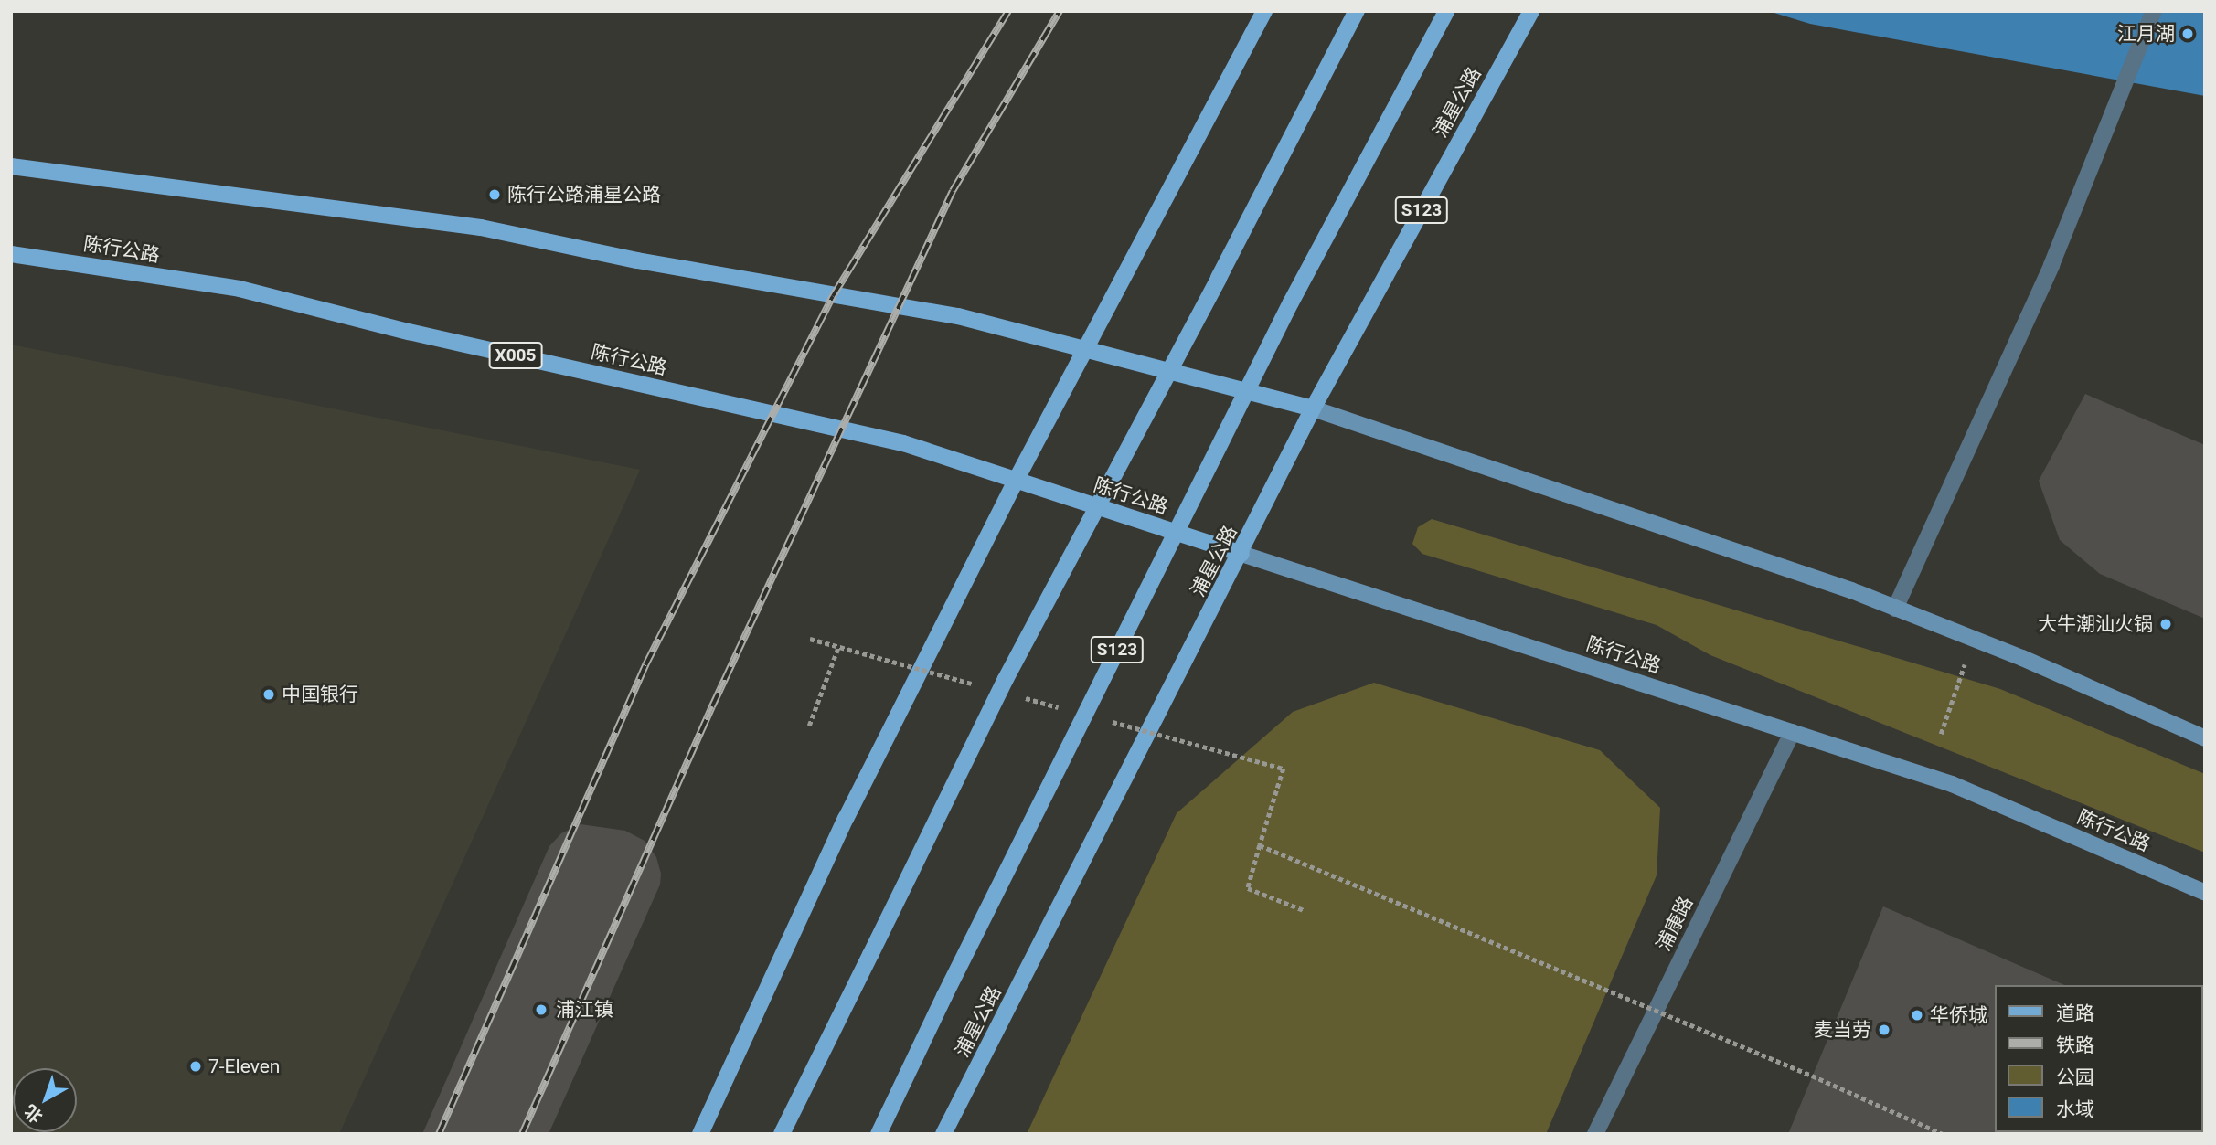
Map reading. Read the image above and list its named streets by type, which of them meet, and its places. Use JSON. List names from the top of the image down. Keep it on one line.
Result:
{"streets":{"main road":["浦星公路","S123","陈行公路","X005"],"street":["浦康路"]},"crossings":[["浦星公路","陈行公路"],["陈行公路","浦康路"]],"places":["江月湖","陈行公路浦星公路","大牛潮汕火锅","中国银行","浦江镇","华侨城","麦当劳","7-Eleven"],"legend":["道路","铁路","公园","水域"],"north":"bottom left"}
